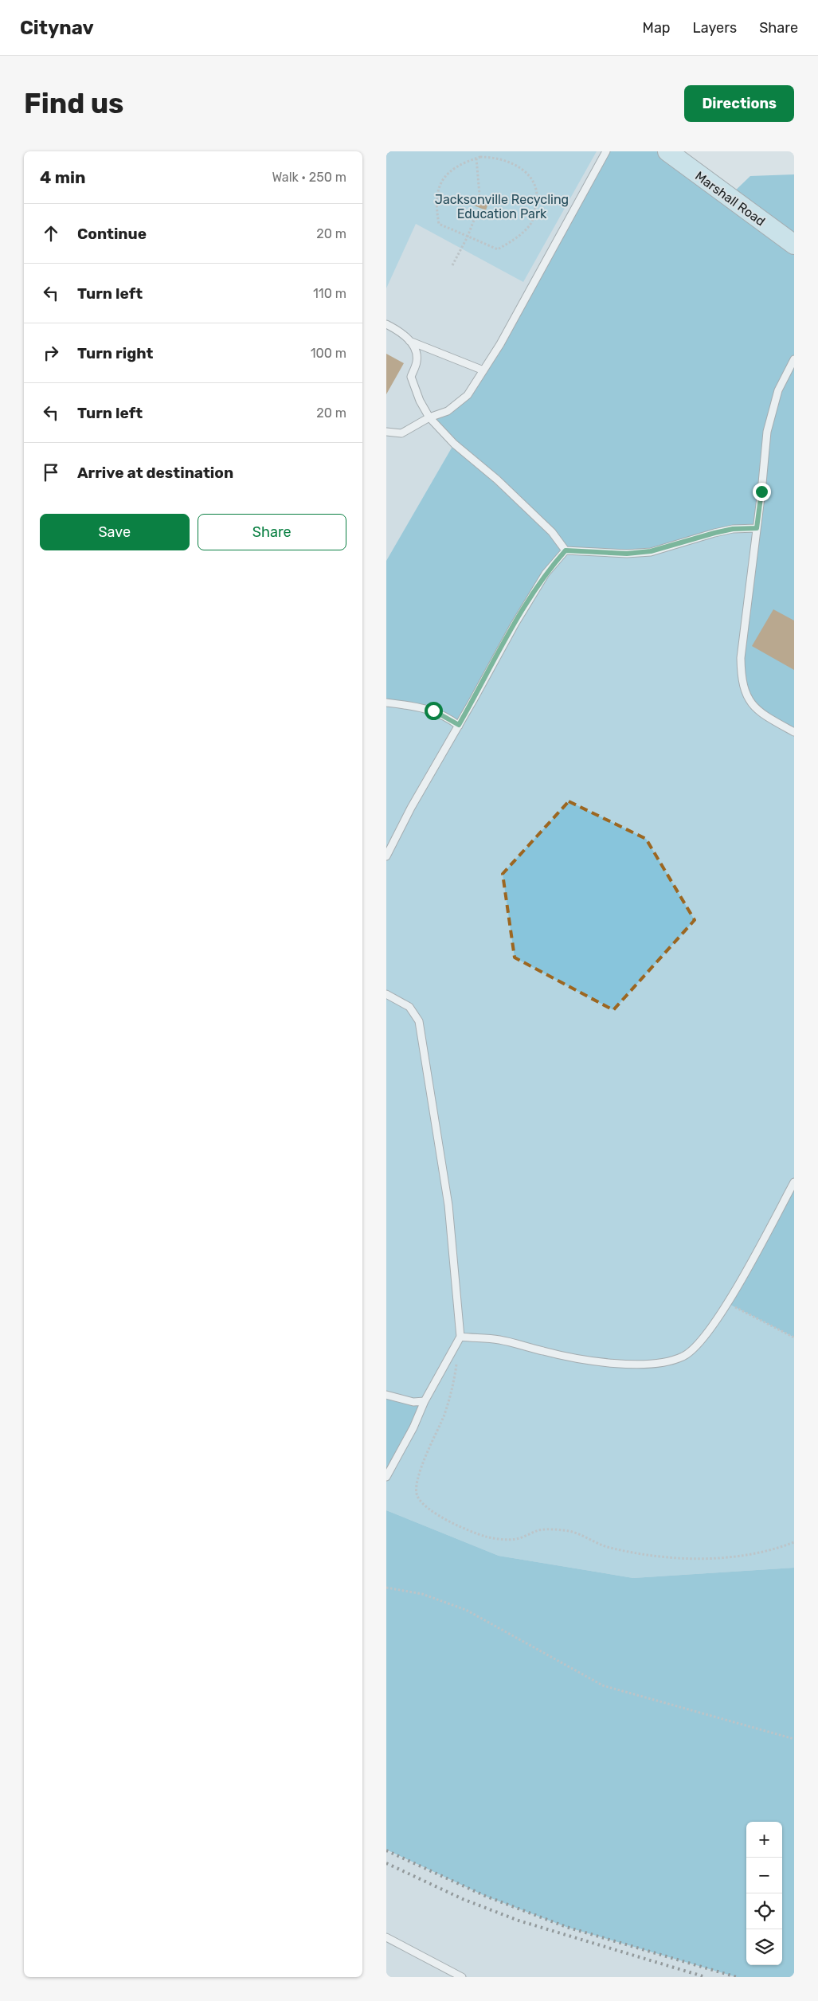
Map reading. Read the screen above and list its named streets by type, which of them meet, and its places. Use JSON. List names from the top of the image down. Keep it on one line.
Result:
{"streets":{"main road":["Marshall Road"]},"parks":["Jacksonville Recycling Education Park"],"page":{"header":"Citynav","nav":["Map","Layers","Share"],"buttons":["Directions",["Save","Share"]],"title":"Find us","heading":["4 min","Walk · 250 m"],"list":[["Continue","20 m"],["Turn left","110 m"],["Turn right","100 m"],["Turn left","20 m"],"Arrive at destination"],"map_buttons":["+","−"]}}
